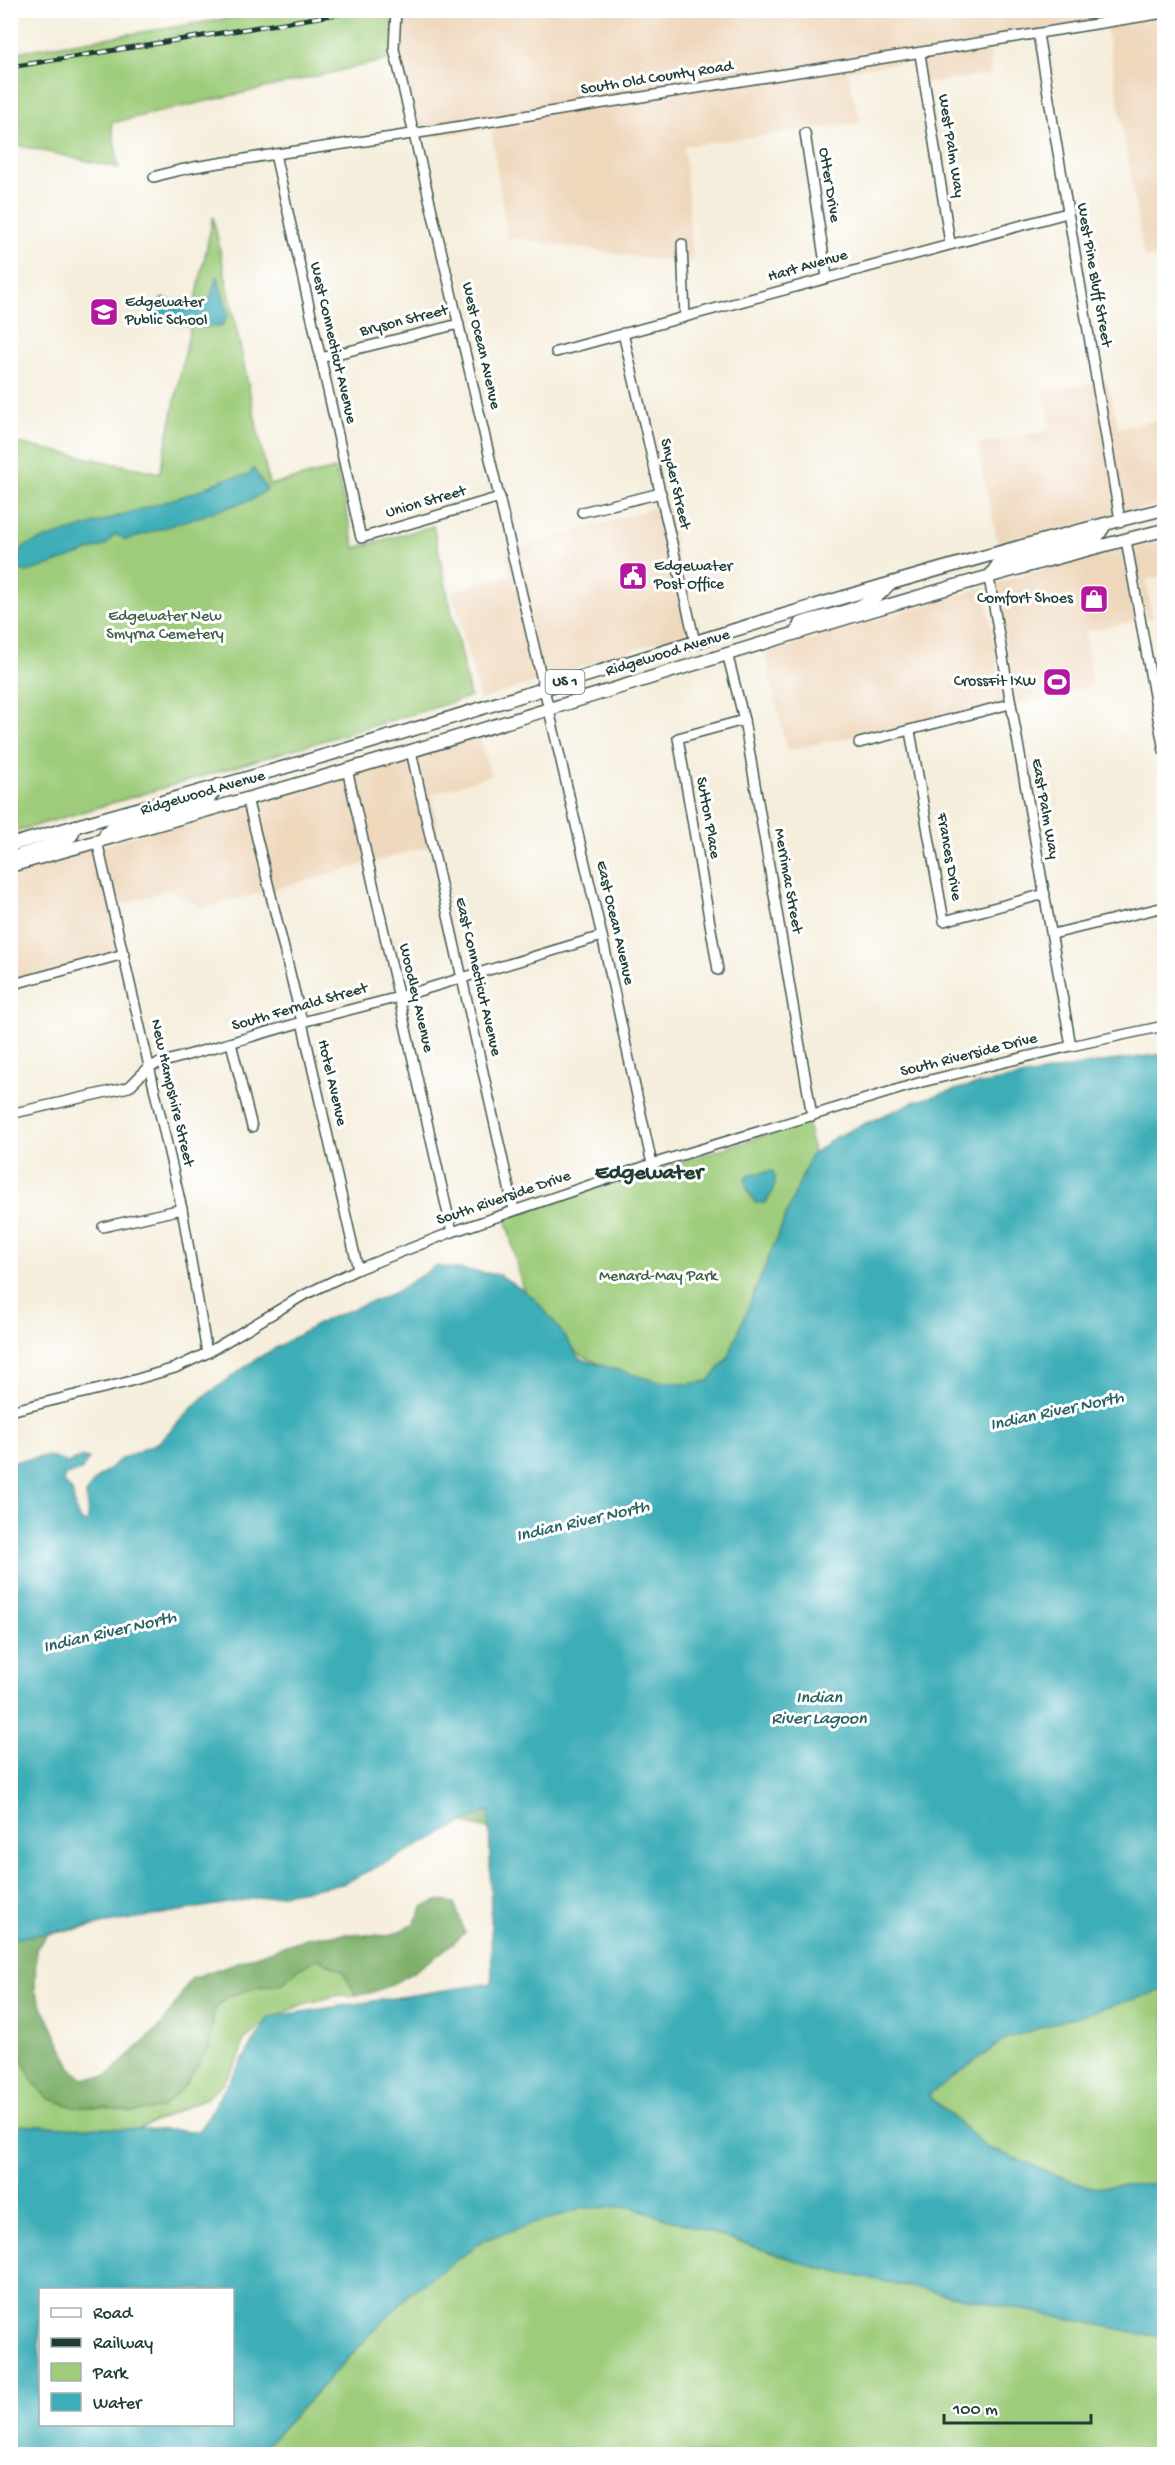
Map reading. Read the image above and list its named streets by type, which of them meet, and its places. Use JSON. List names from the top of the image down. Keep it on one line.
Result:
{"streets":{"main road":["Ridgewood Avenue","US 1"],"street":["South Old County Road","West Palm Way","Otter Drive","Hart Avenue","West Pine Bluff Street","Bryson Street","West Connecticut Avenue","West Ocean Avenue","Snyder Street","Union Street","East Palm Way","Sutton Place","Frances Drive","Merrimac Street","East Ocean Avenue","East Connecticut Avenue","Woodley Avenue","South Fernald Street","South Riverside Drive","Hotel Avenue","New Hampshire Street"]},"crossings":[["South Old County Road","West Palm Way"],["South Old County Road","West Pine Bluff Street"],["South Old County Road","West Connecticut Avenue"],["South Old County Road","West Ocean Avenue"],["West Palm Way","Hart Avenue"],["Otter Drive","Hart Avenue"],["Hart Avenue","West Pine Bluff Street"],["Hart Avenue","Snyder Street"],["West Pine Bluff Street","Ridgewood Avenue"],["Bryson Street","West Connecticut Avenue"],["Bryson Street","West Ocean Avenue"],["West Connecticut Avenue","Union Street"],["West Ocean Avenue","Union Street"],["West Ocean Avenue","Ridgewood Avenue"],["West Ocean Avenue","East Ocean Avenue"],["Snyder Street","Ridgewood Avenue"],["Ridgewood Avenue","East Palm Way"],["Ridgewood Avenue","Merrimac Street"],["Ridgewood Avenue","East Ocean Avenue"],["Ridgewood Avenue","East Connecticut Avenue"],["Ridgewood Avenue","Woodley Avenue"],["Ridgewood Avenue","Hotel Avenue"],["Ridgewood Avenue","New Hampshire Street"],["East Palm Way","Frances Drive"],["East Palm Way","South Riverside Drive"],["Sutton Place","Merrimac Street"],["Merrimac Street","South Riverside Drive"],["East Ocean Avenue","South Fernald Street"],["East Ocean Avenue","South Riverside Drive"],["East Connecticut Avenue","South Fernald Street"],["East Connecticut Avenue","South Riverside Drive"],["Woodley Avenue","South Fernald Street"],["Woodley Avenue","South Riverside Drive"],["South Fernald Street","Hotel Avenue"],["South Fernald Street","New Hampshire Street"],["South Riverside Drive","Hotel Avenue"],["South Riverside Drive","New Hampshire Street"]],"districts":["Edgewater"],"water":["Indian River North","Indian River Lagoon"],"parks":["Edgewater New Smyrna Cemetery","Menard-May Park"],"places":{"school or university":["Edgewater Public School"],"public building":["Edgewater Post Office"],"shop":["Comfort Shoes"],"sports":["CrossFit IXW"]},"legend":["Road","Railway","Park","Water"],"scale_bar":"100 m"}
